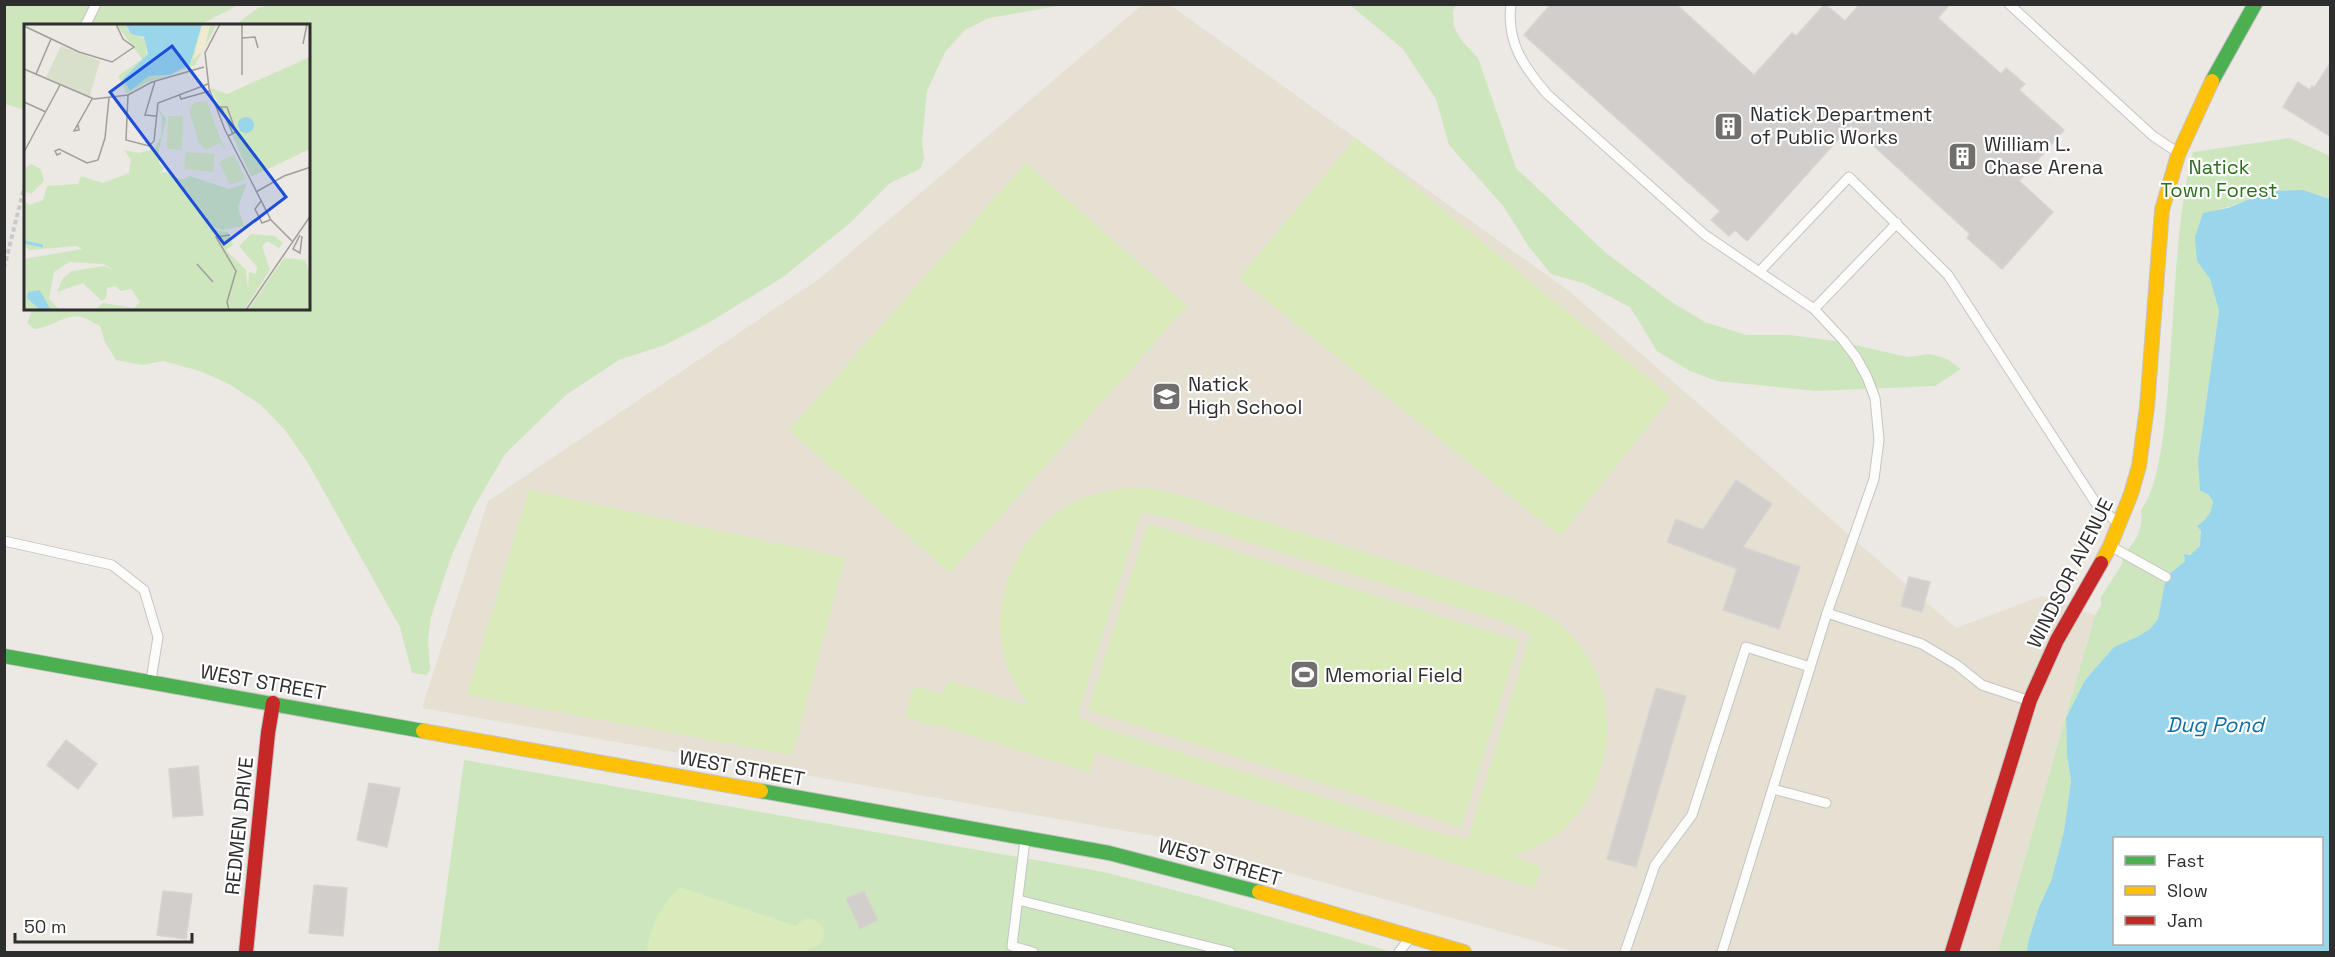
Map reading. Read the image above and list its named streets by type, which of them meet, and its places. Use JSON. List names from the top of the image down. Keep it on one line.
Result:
{"streets":{"street":["WINDSOR AVENUE","WEST STREET","REDMEN DRIVE"]},"crossings":[["WEST STREET","REDMEN DRIVE"]],"water":["Dug Pond"],"parks":["Natick Town Forest"],"places":{"building":["Natick Department of Public Works","William L. Chase Arena"],"school or university":["Natick High School"],"sports":["Memorial Field"]},"legend":["Fast","Slow","Jam"],"scale_bar":"50 m"}
